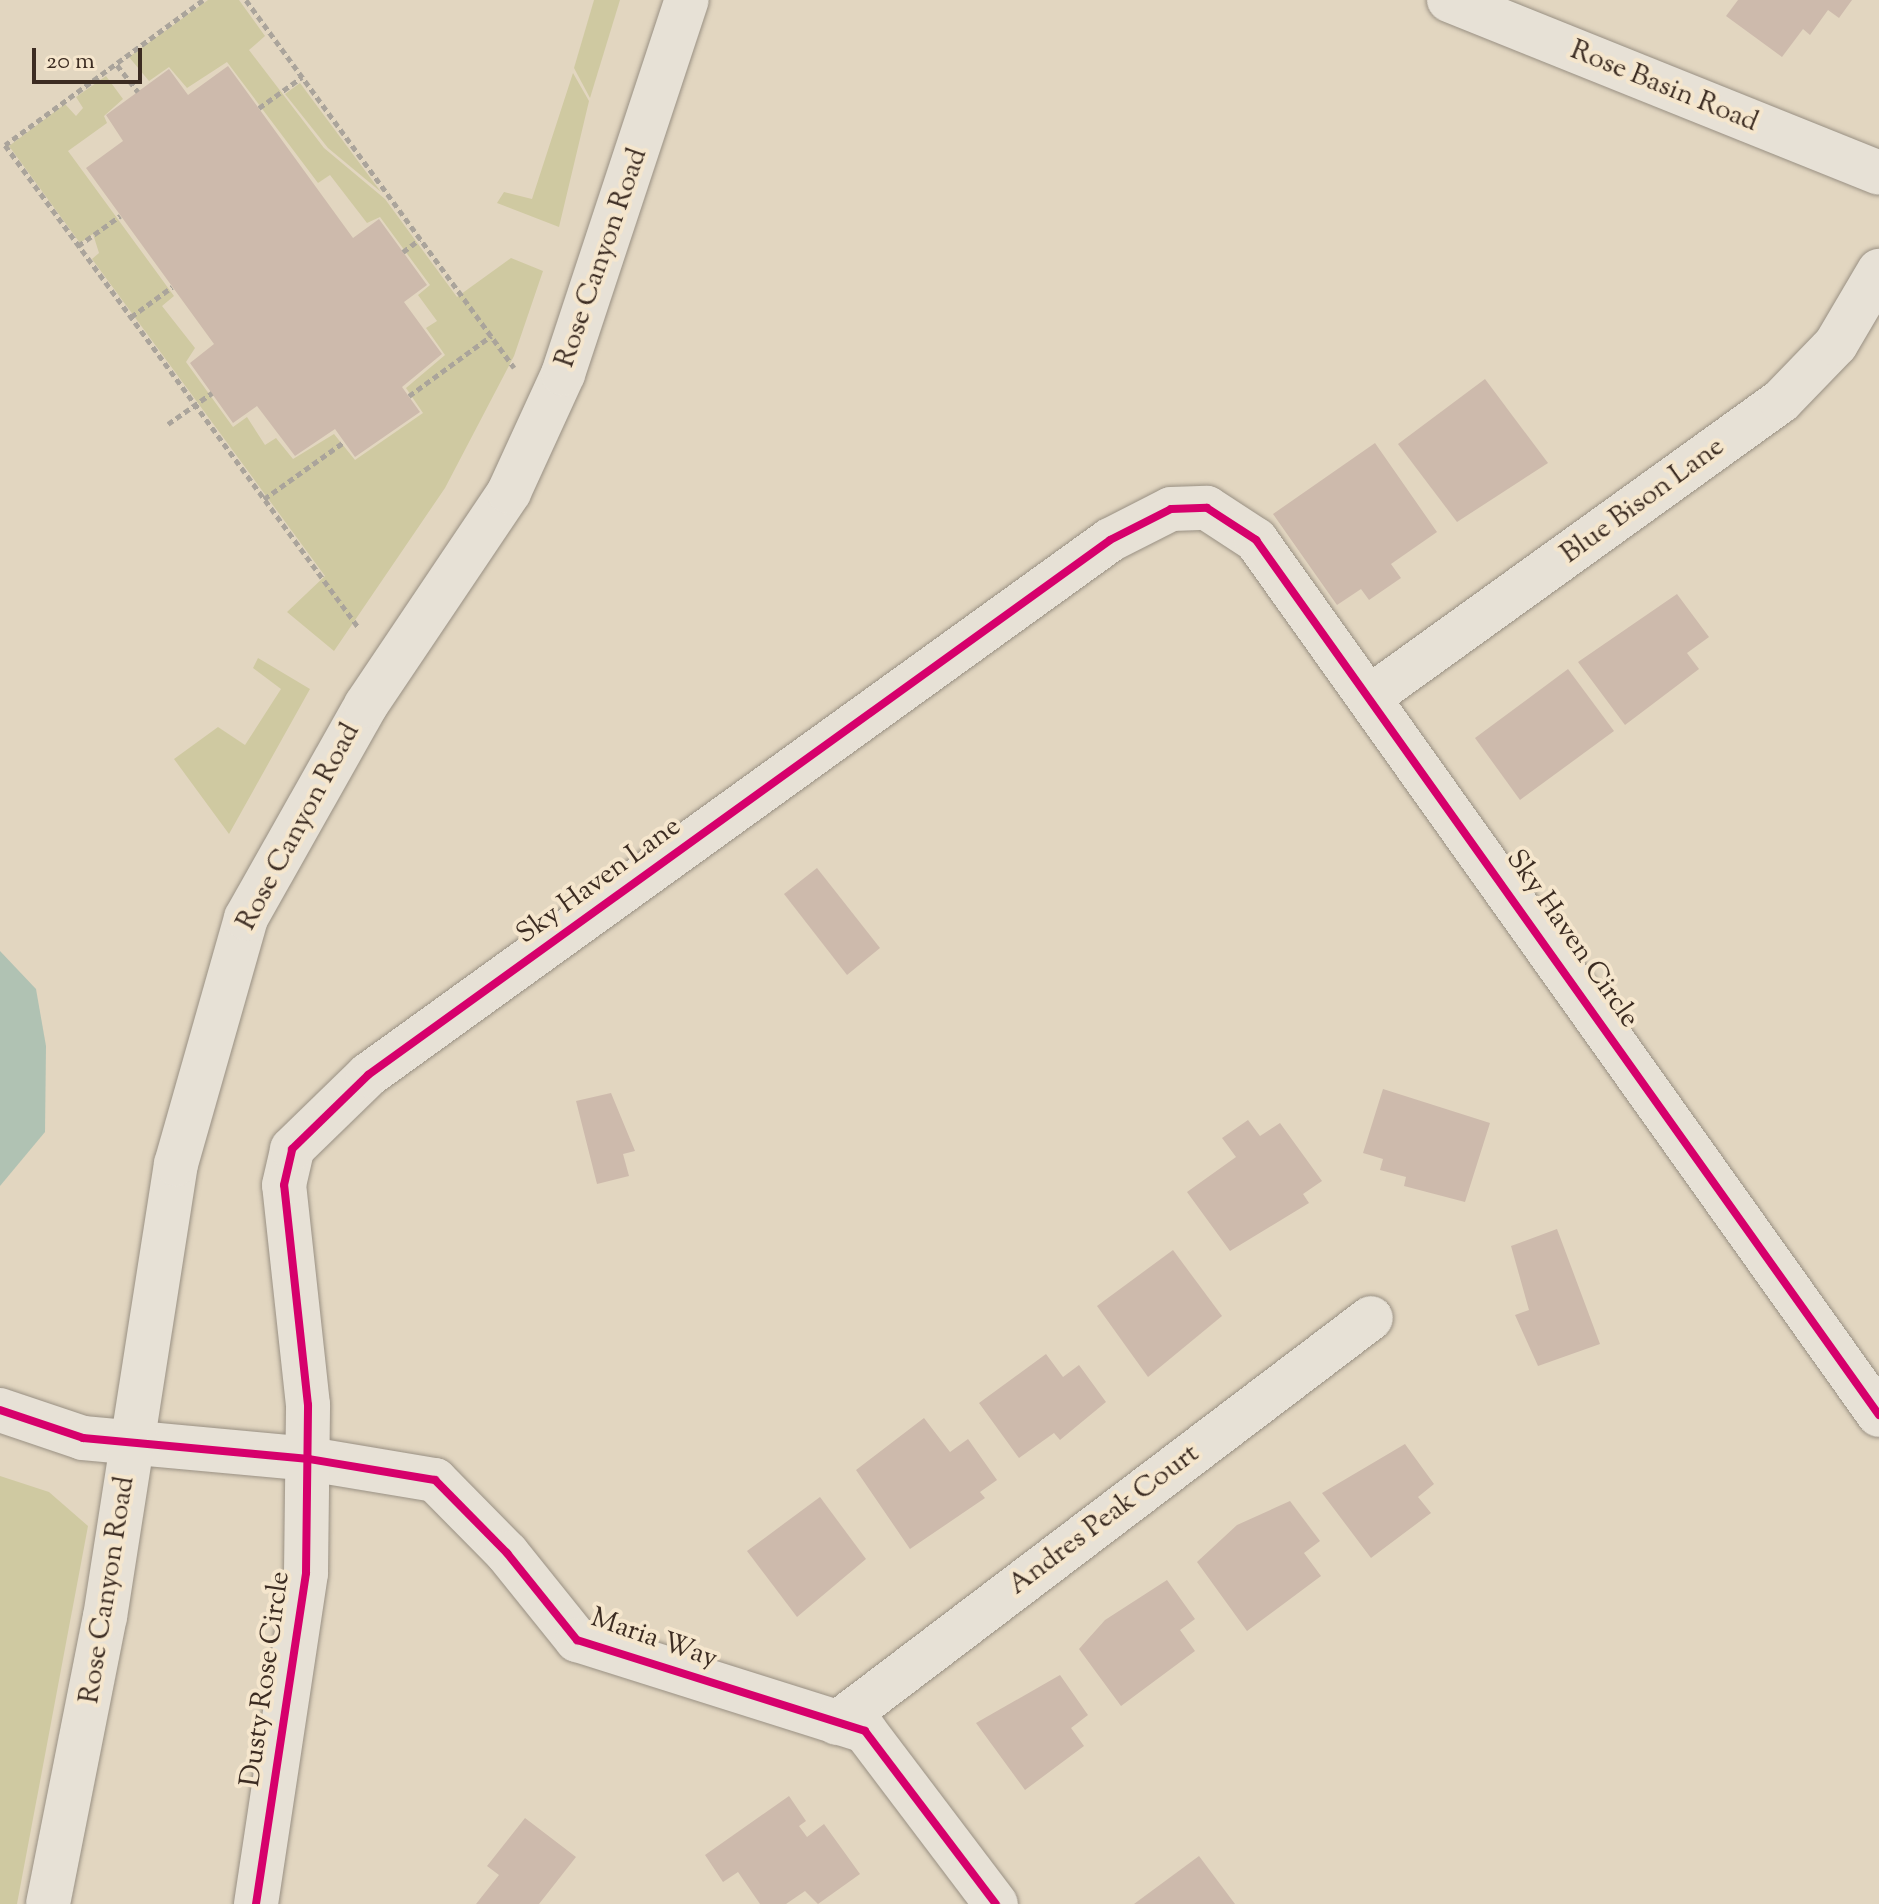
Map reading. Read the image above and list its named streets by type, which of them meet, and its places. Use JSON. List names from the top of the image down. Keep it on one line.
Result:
{"streets":{"street":["Rose Basin Road","Rose Canyon Road","Blue Bison Lane","Sky Haven Lane","Sky Haven Circle","Andres Peak Court","Maria Way","Dusty Rose Circle"]},"crossings":[["Rose Canyon Road","Maria Way"],["Blue Bison Lane","Sky Haven Circle"],["Sky Haven Lane","Sky Haven Circle"],["Sky Haven Lane","Maria Way"],["Sky Haven Lane","Dusty Rose Circle"],["Andres Peak Court","Maria Way"],["Maria Way","Dusty Rose Circle"]],"scale_bar":"20 m"}
